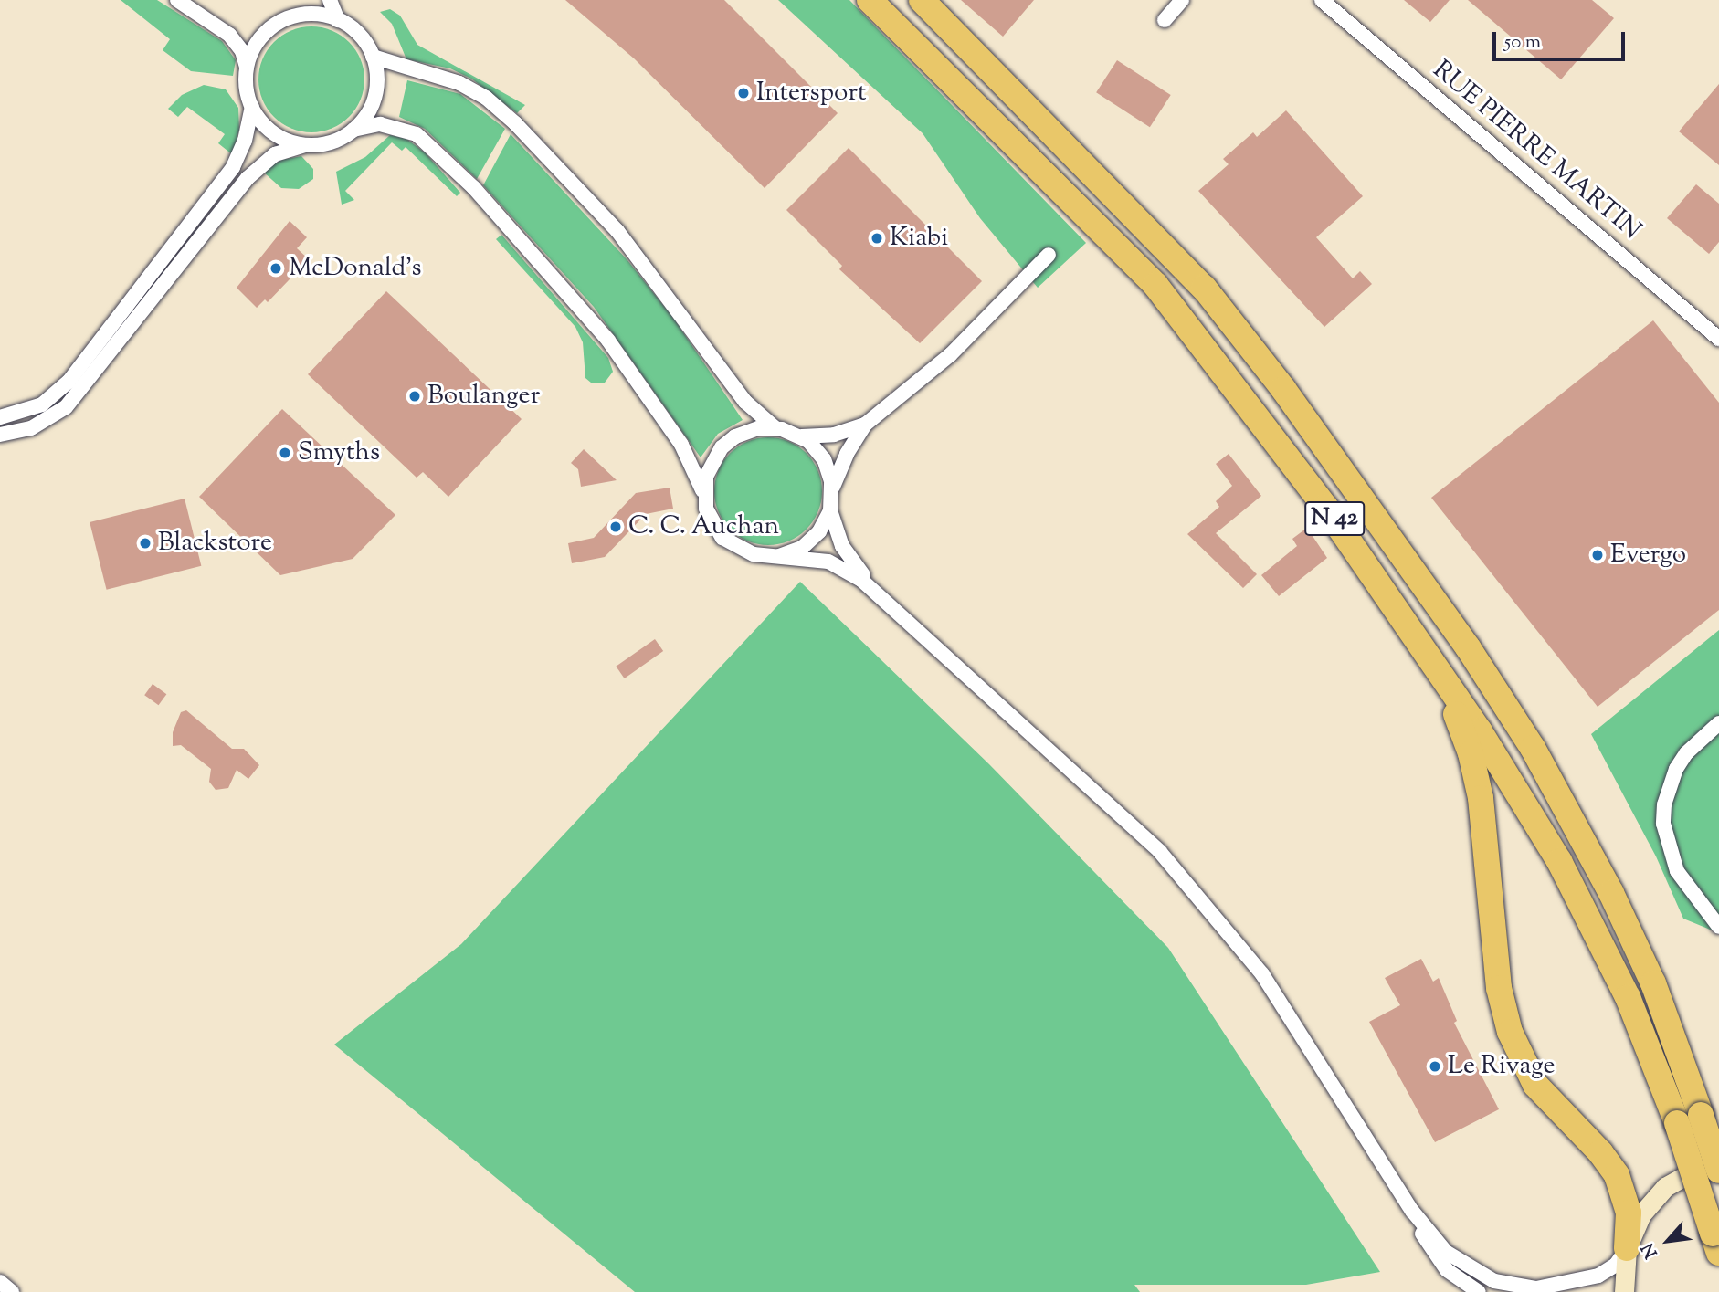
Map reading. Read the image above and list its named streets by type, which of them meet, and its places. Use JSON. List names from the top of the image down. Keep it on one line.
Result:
{"streets":{"highway":["N 42"],"street":["RUE PIERRE MARTIN"]},"places":["Intersport","Kiabi","McDonald's","Boulanger","Smyths","C. C. Auchan","Blackstore","Evergo","Le Rivage"],"scale_bar":"50 m","north":"bottom left"}
